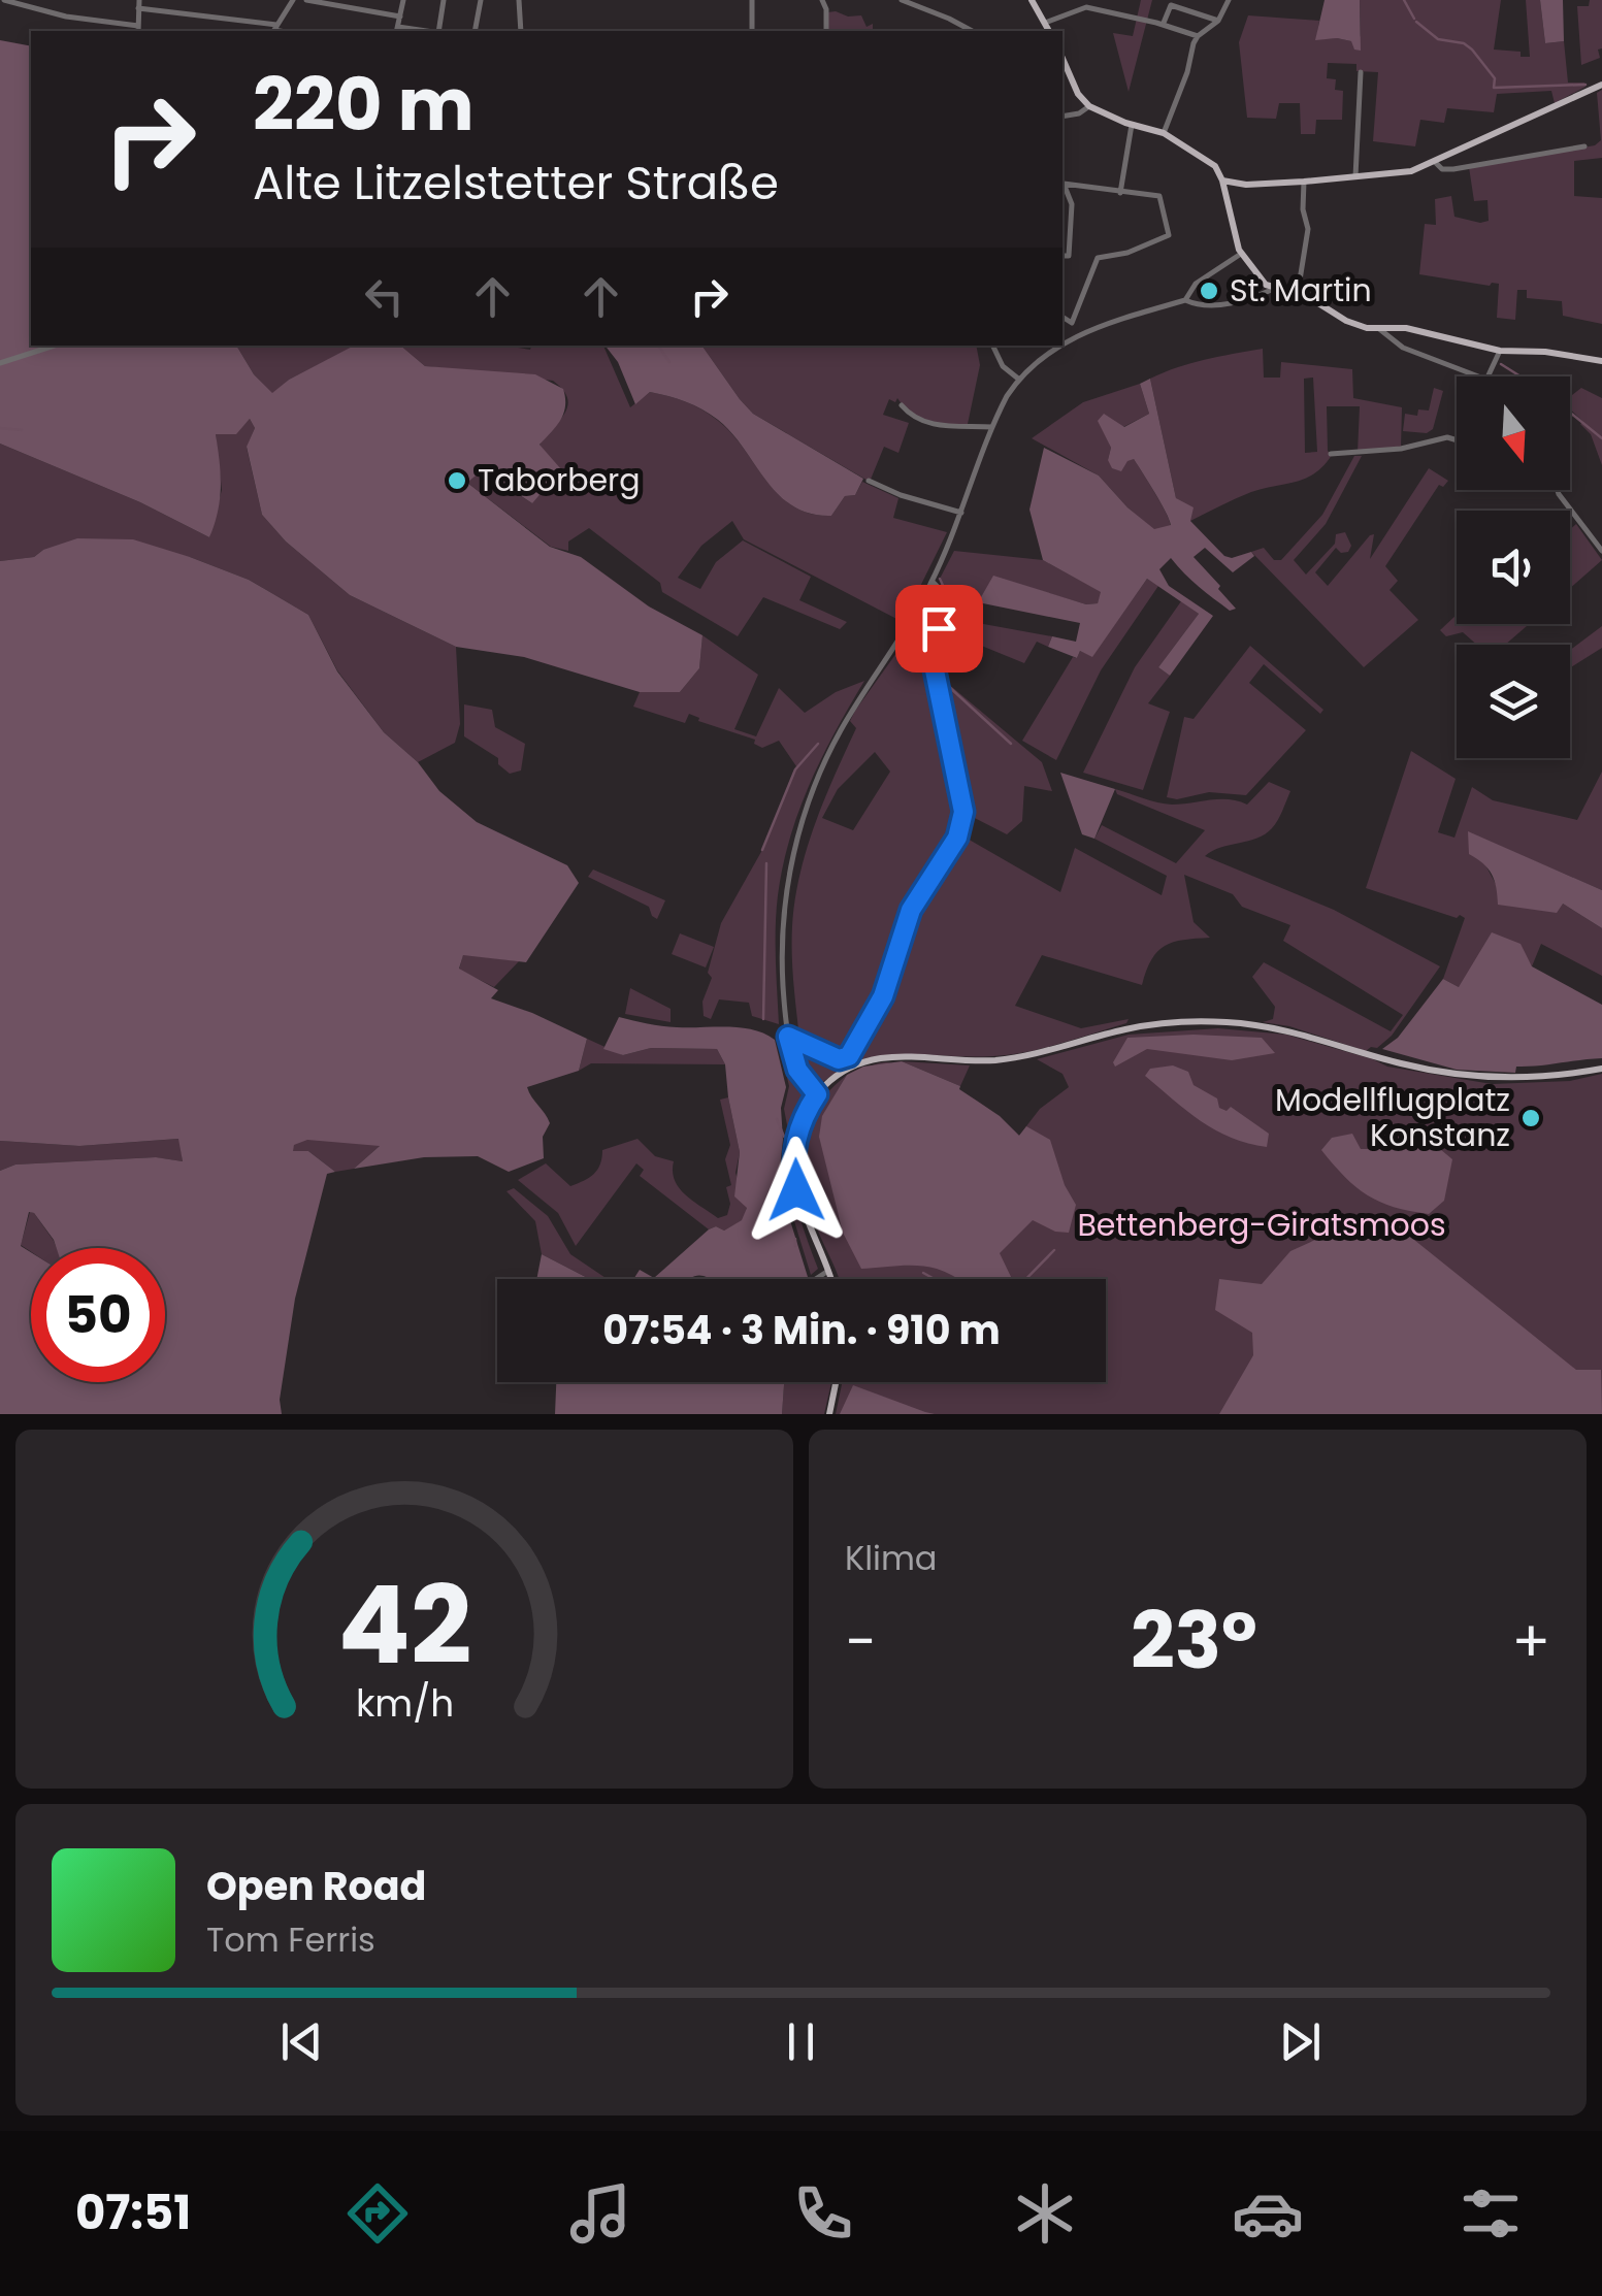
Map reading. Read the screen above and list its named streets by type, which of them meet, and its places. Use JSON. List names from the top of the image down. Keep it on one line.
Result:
{"parks":["Bettenberg-Giratsmoos"],"places":["St. Martin","Taborberg","Modellflugplatz Konstanz"],"north":"bottom","page":{"turn":["220 m","Alte Litzelstetter Straße"],"limit":"50","trip":"07:54 · 3 Min. · 910 m","tile":"Klima","heat":["−","23°","+"],"song":["Open Road","Tom Ferris"],"tabs":"07:51","gauge":["42","km/h"]}}
